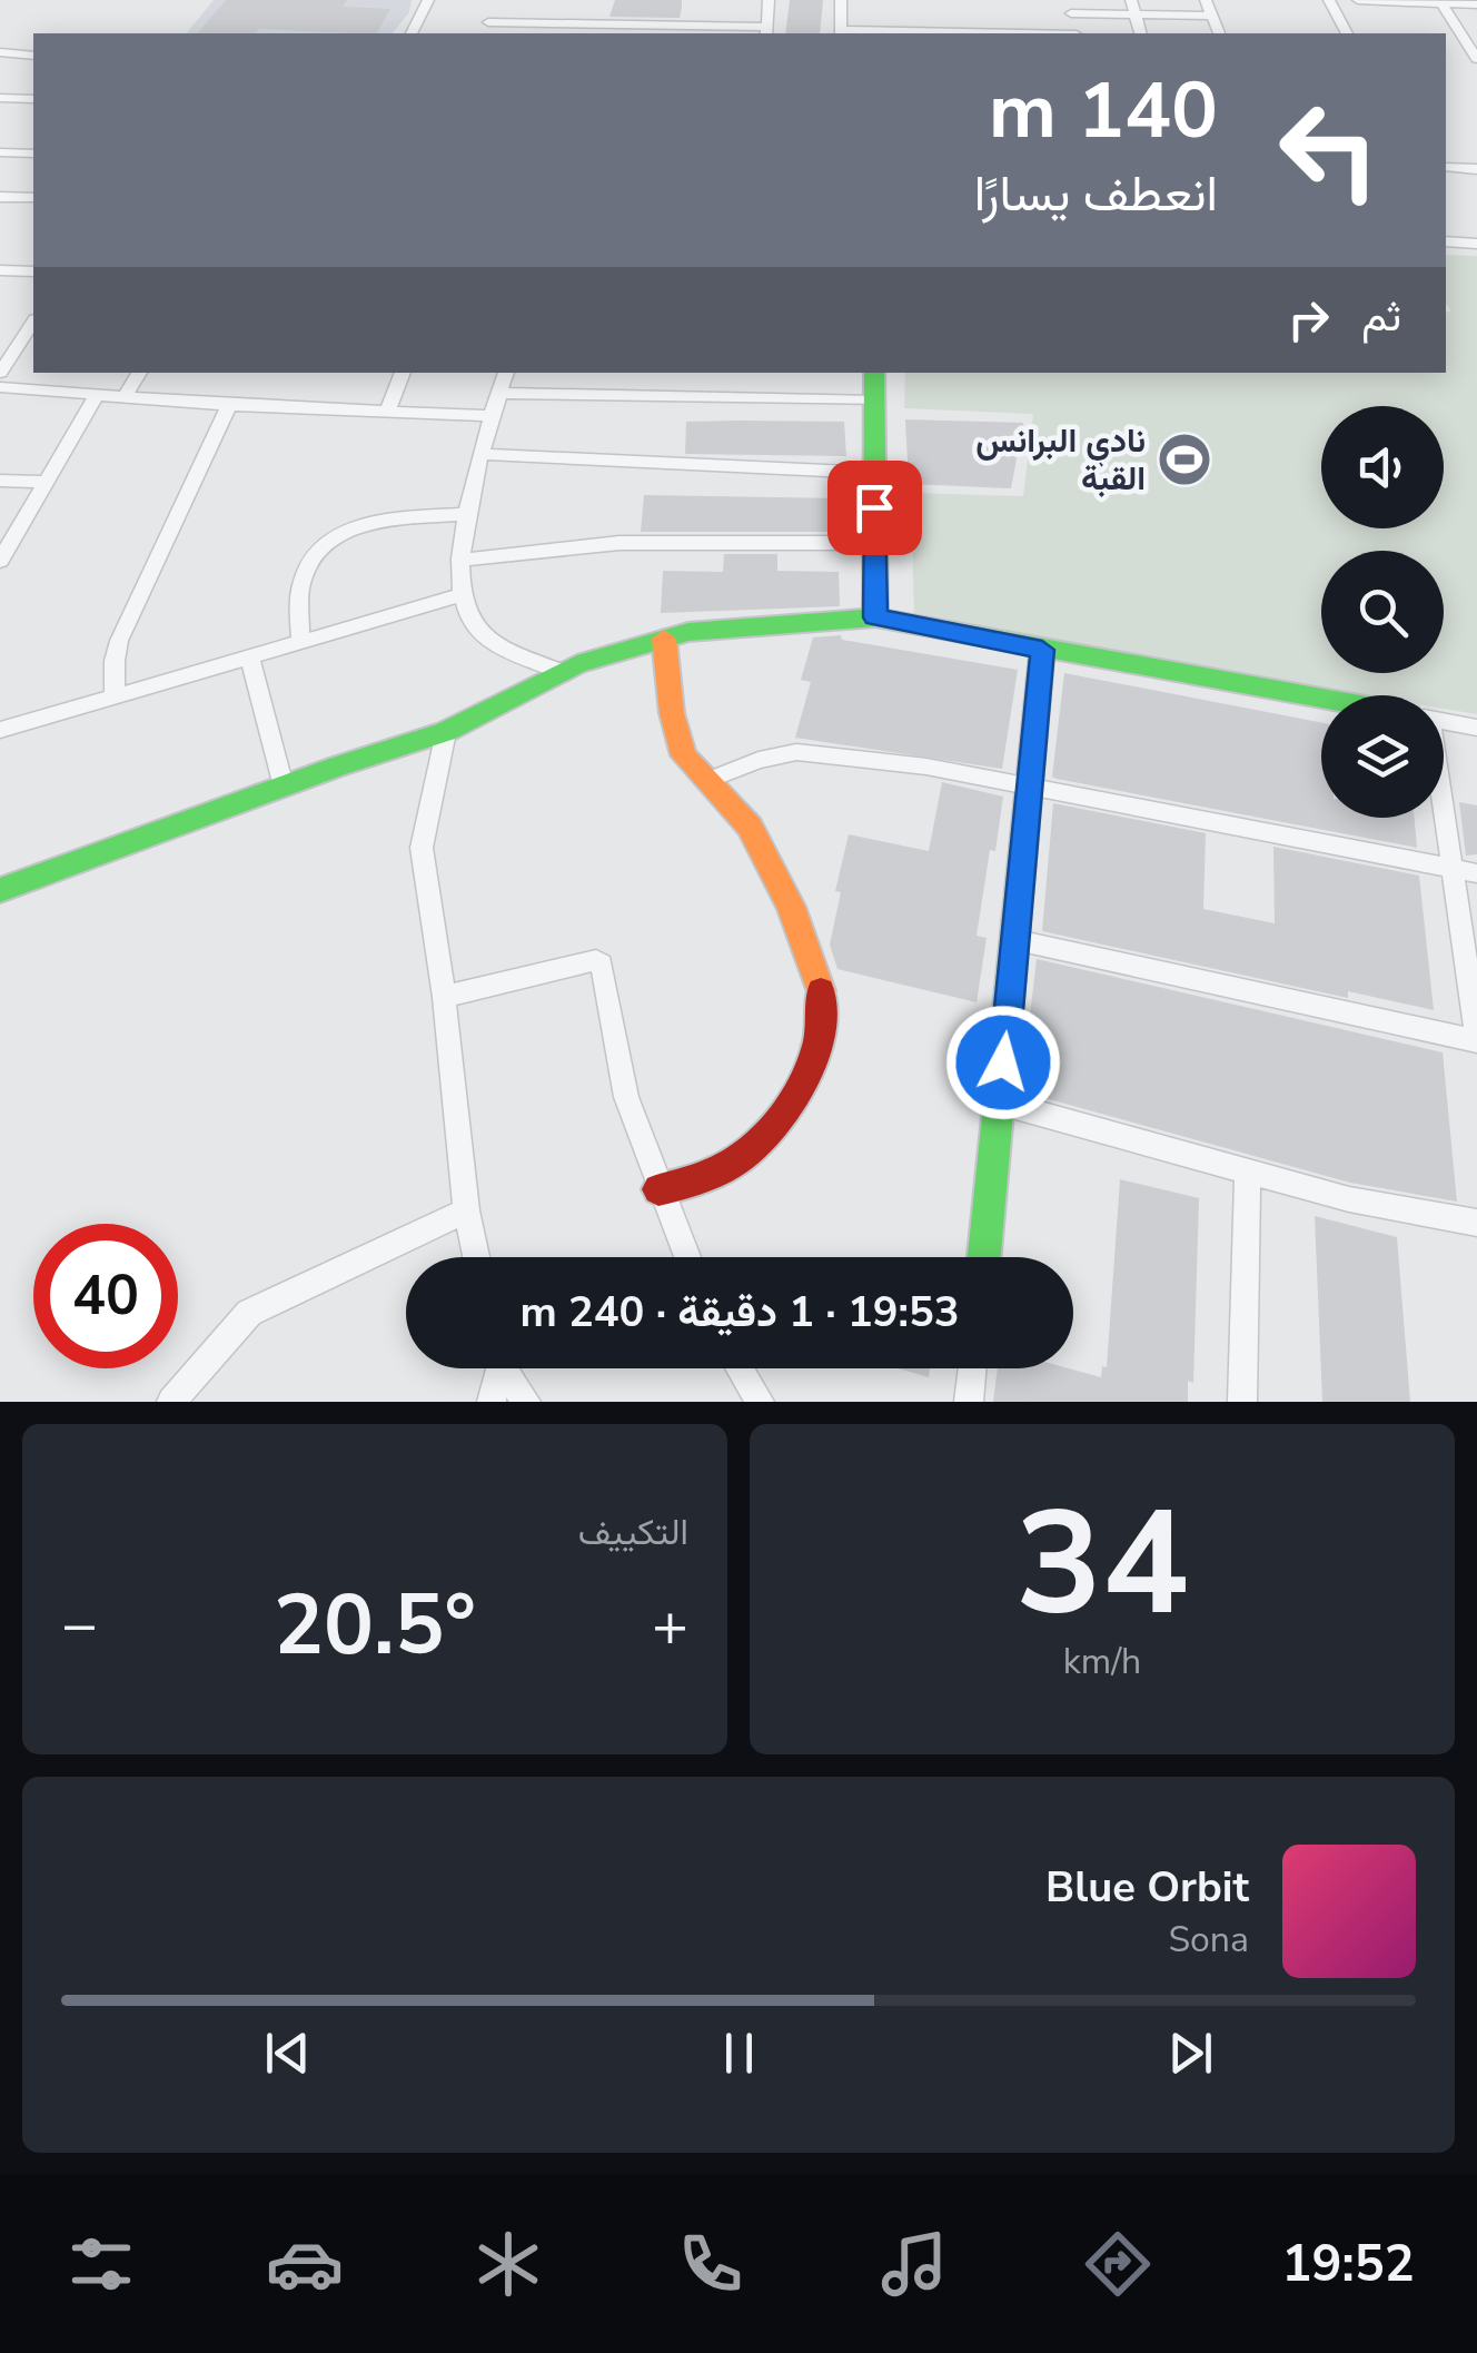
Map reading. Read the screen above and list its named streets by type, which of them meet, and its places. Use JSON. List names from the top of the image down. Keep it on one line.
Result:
{"places":{"sports":["نادي البرانس القبة"]},"page":{"turn":["140 m","انعطف يسارًا"],"then":"ثم","limit":"40","trip":"19:53 · 1 دقيقة · 240 m","tile":[["34","km/h"],"التكييف"],"heat":["−","20.5°","+"],"song":["Blue Orbit","Sona"],"tabs":"19:52"}}
